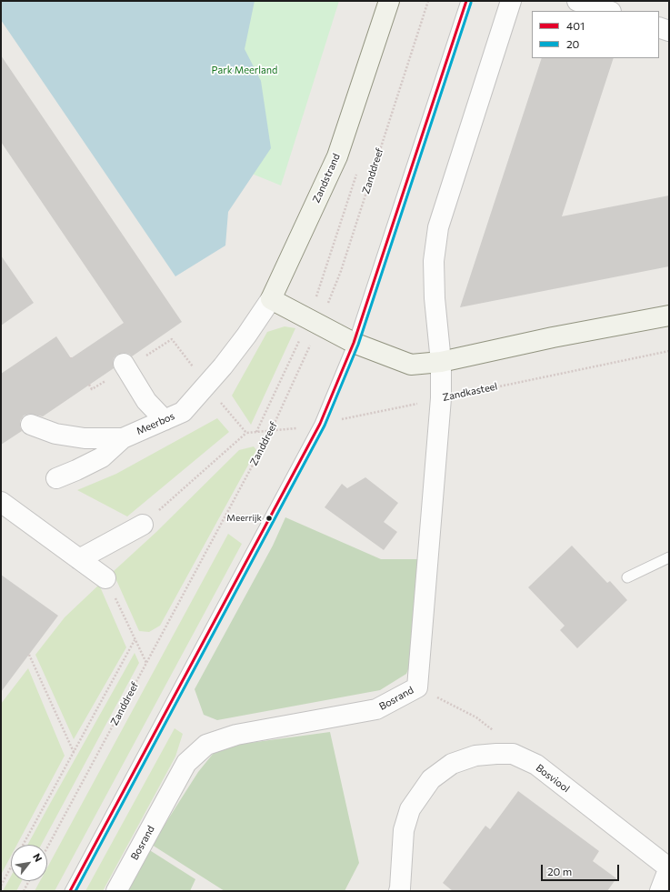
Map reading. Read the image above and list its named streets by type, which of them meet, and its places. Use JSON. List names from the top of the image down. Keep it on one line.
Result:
{"streets":{"street":["Zandstrand","Meerbos","Bosrand","Bosviool"],"path":["Zanddreef","Zandkasteel"]},"crossings":[["Zanddreef","Zandkasteel"],["Zandstrand","Meerbos"],["Zandkasteel","Bosrand"]],"parks":["Park Meerland"],"places":["Meerrijk"],"lines":["transit line 401","transit line 20"],"legend":["401","20"],"scale_bar":"20 m","north":"top right"}
